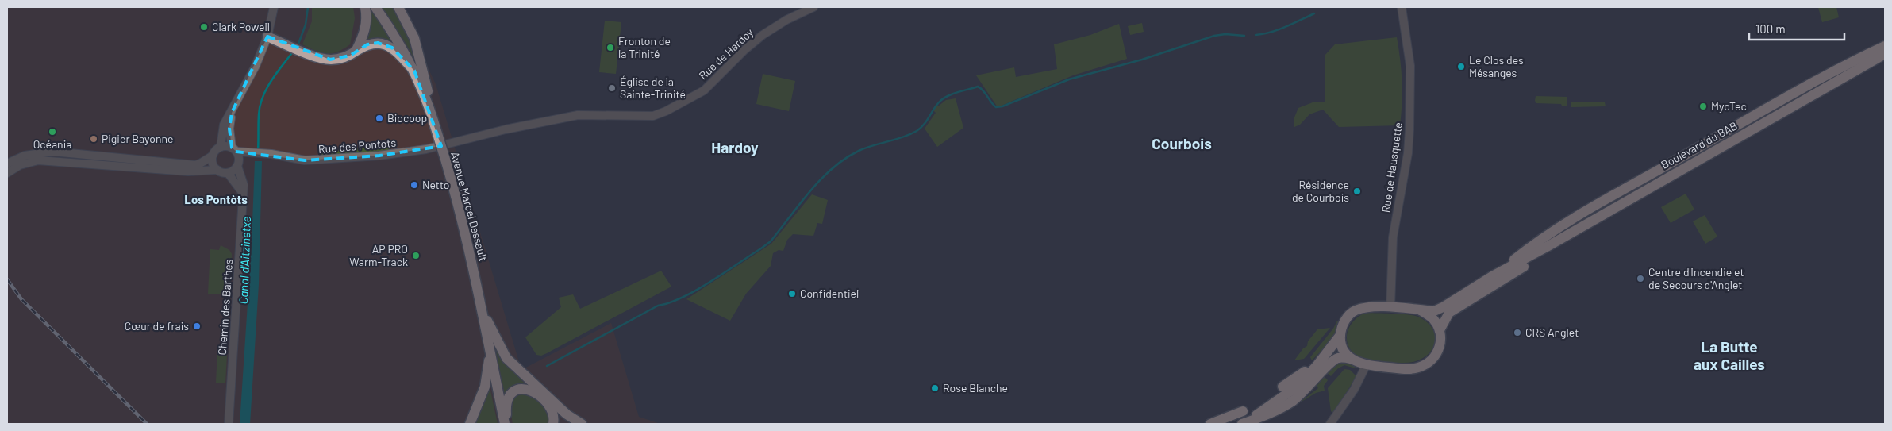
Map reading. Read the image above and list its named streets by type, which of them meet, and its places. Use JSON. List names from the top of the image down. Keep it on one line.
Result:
{"streets":{"main road":["Boulevard du BAB","Avenue Marcel Dassault"],"street":["Rue de Hardoy","Rue des Pontots","Rue de Hausquette","Chemin des Barthes"]},"crossings":[["Rue de Hardoy","Rue des Pontots"],["Boulevard du BAB","Rue de Hausquette"],["Rue des Pontots","Chemin des Barthes"]],"districts":["Courbois","Hardoy","Los Pontòts","La Butte aux Cailles"],"water":["Canal d'Aitzinetxe"],"places":["Clark Powell","Fronton de la Trinité","Le Clos des Mésanges","Église de la Sainte-Trinité","MyoTec","Biocoop","Océania","Pigier Bayonne","Netto","Résidence de Courbois","AP PRO Warm-Track","Centre d'Incendie et de Secours d'Anglet","Confidentiel","Cœur de frais","CRS Anglet","Rose Blanche"],"scale_bar":"100 m"}
